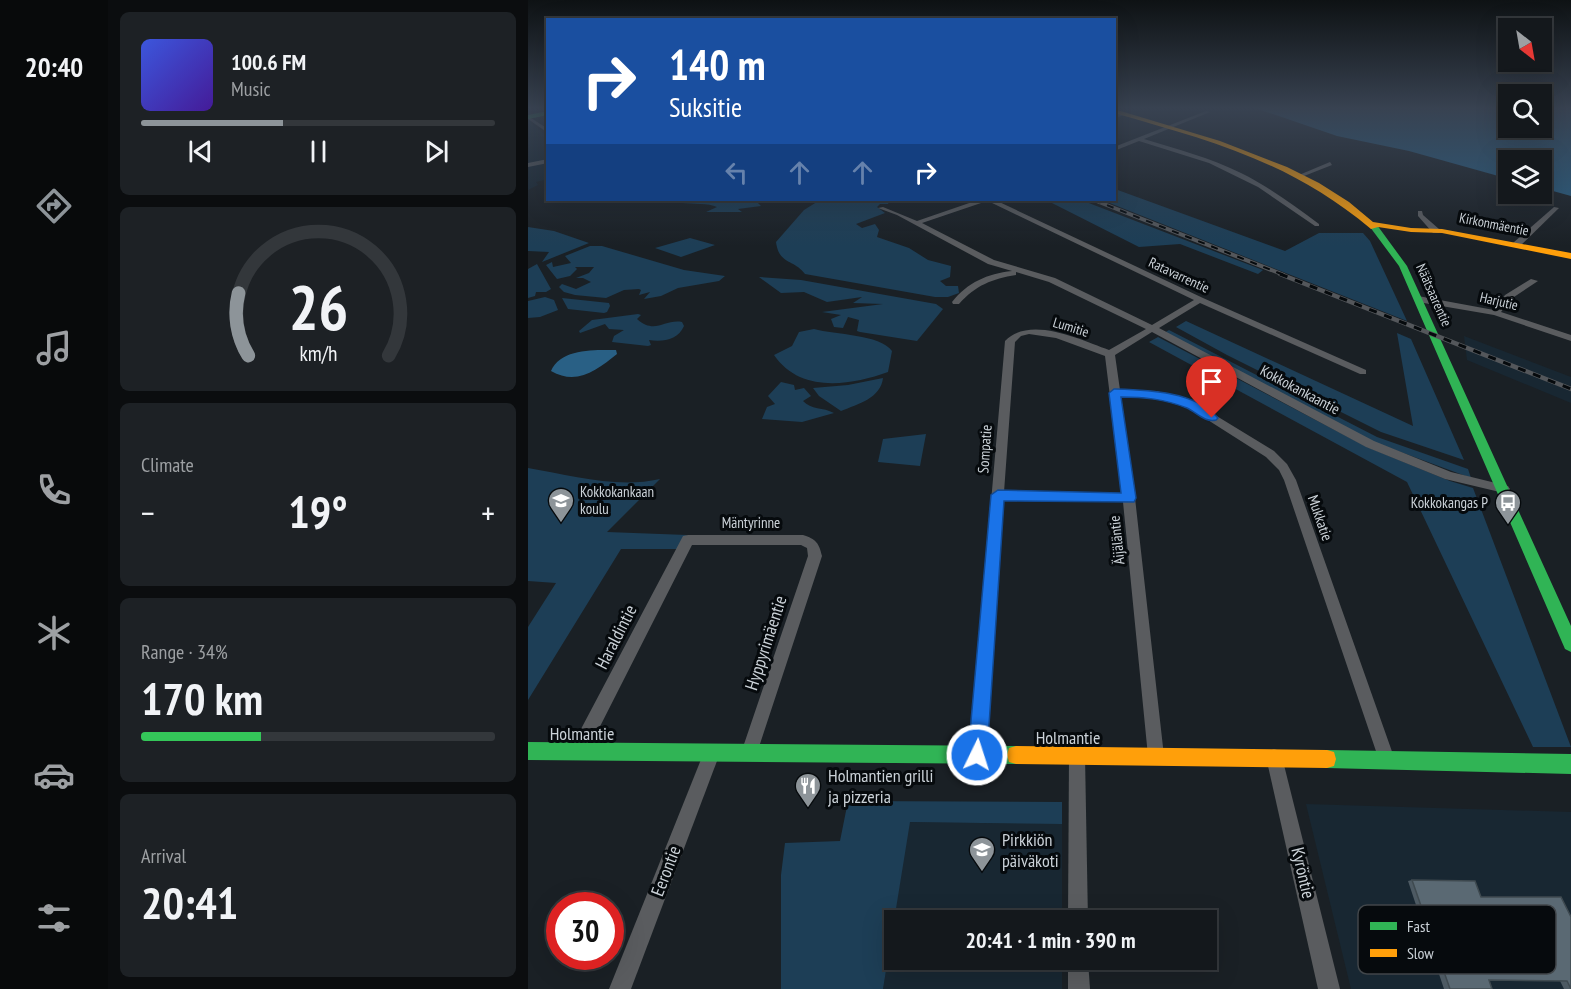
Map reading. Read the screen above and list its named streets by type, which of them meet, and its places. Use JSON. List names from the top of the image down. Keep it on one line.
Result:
{"streets":{"street":["Kirkonmäentie","Ratavarrentie","Näätsaarentie","Harjutie","Lumitie","Kokkokankaantie","Sompatie","Mukkatie","Mäntyrinne","Äijäläntie","Haraldintie","Hyppyrimäentie","Holmantie","Eerontie","Kyröntie"]},"crossings":[["Kirkonmäentie","Näätsaarentie"],["Näätsaarentie","Harjutie"],["Näätsaarentie","Kokkokankaantie"],["Lumitie","Sompatie"],["Lumitie","Äijäläntie"],["Sompatie","Holmantie"],["Mukkatie","Äijäläntie"],["Mukkatie","Holmantie"],["Mäntyrinne","Haraldintie"],["Mäntyrinne","Hyppyrimäentie"],["Äijäläntie","Holmantie"],["Haraldintie","Holmantie"],["Hyppyrimäentie","Holmantie"],["Holmantie","Eerontie"],["Holmantie","Kyröntie"]],"places":{"school or university":["Kokkokankaan koulu","Pirkkiön päiväkoti"],"bus stop":["Kokkokangas P"],"restaurant":["Holmantien grilli ja pizzeria"]},"legend":["Fast","Slow"],"north":"bottom right","page":{"tabs":"20:40","turn":["140 m","Suksitie"],"song":["100.6 FM","Music"],"tile":["Climate",["Range · 34%","170 km"],["Arrival","20:41"]],"heat":["−","19°","+"],"limit":"30","trip":"20:41 · 1 min · 390 m","gauge":["26","km/h"]}}
